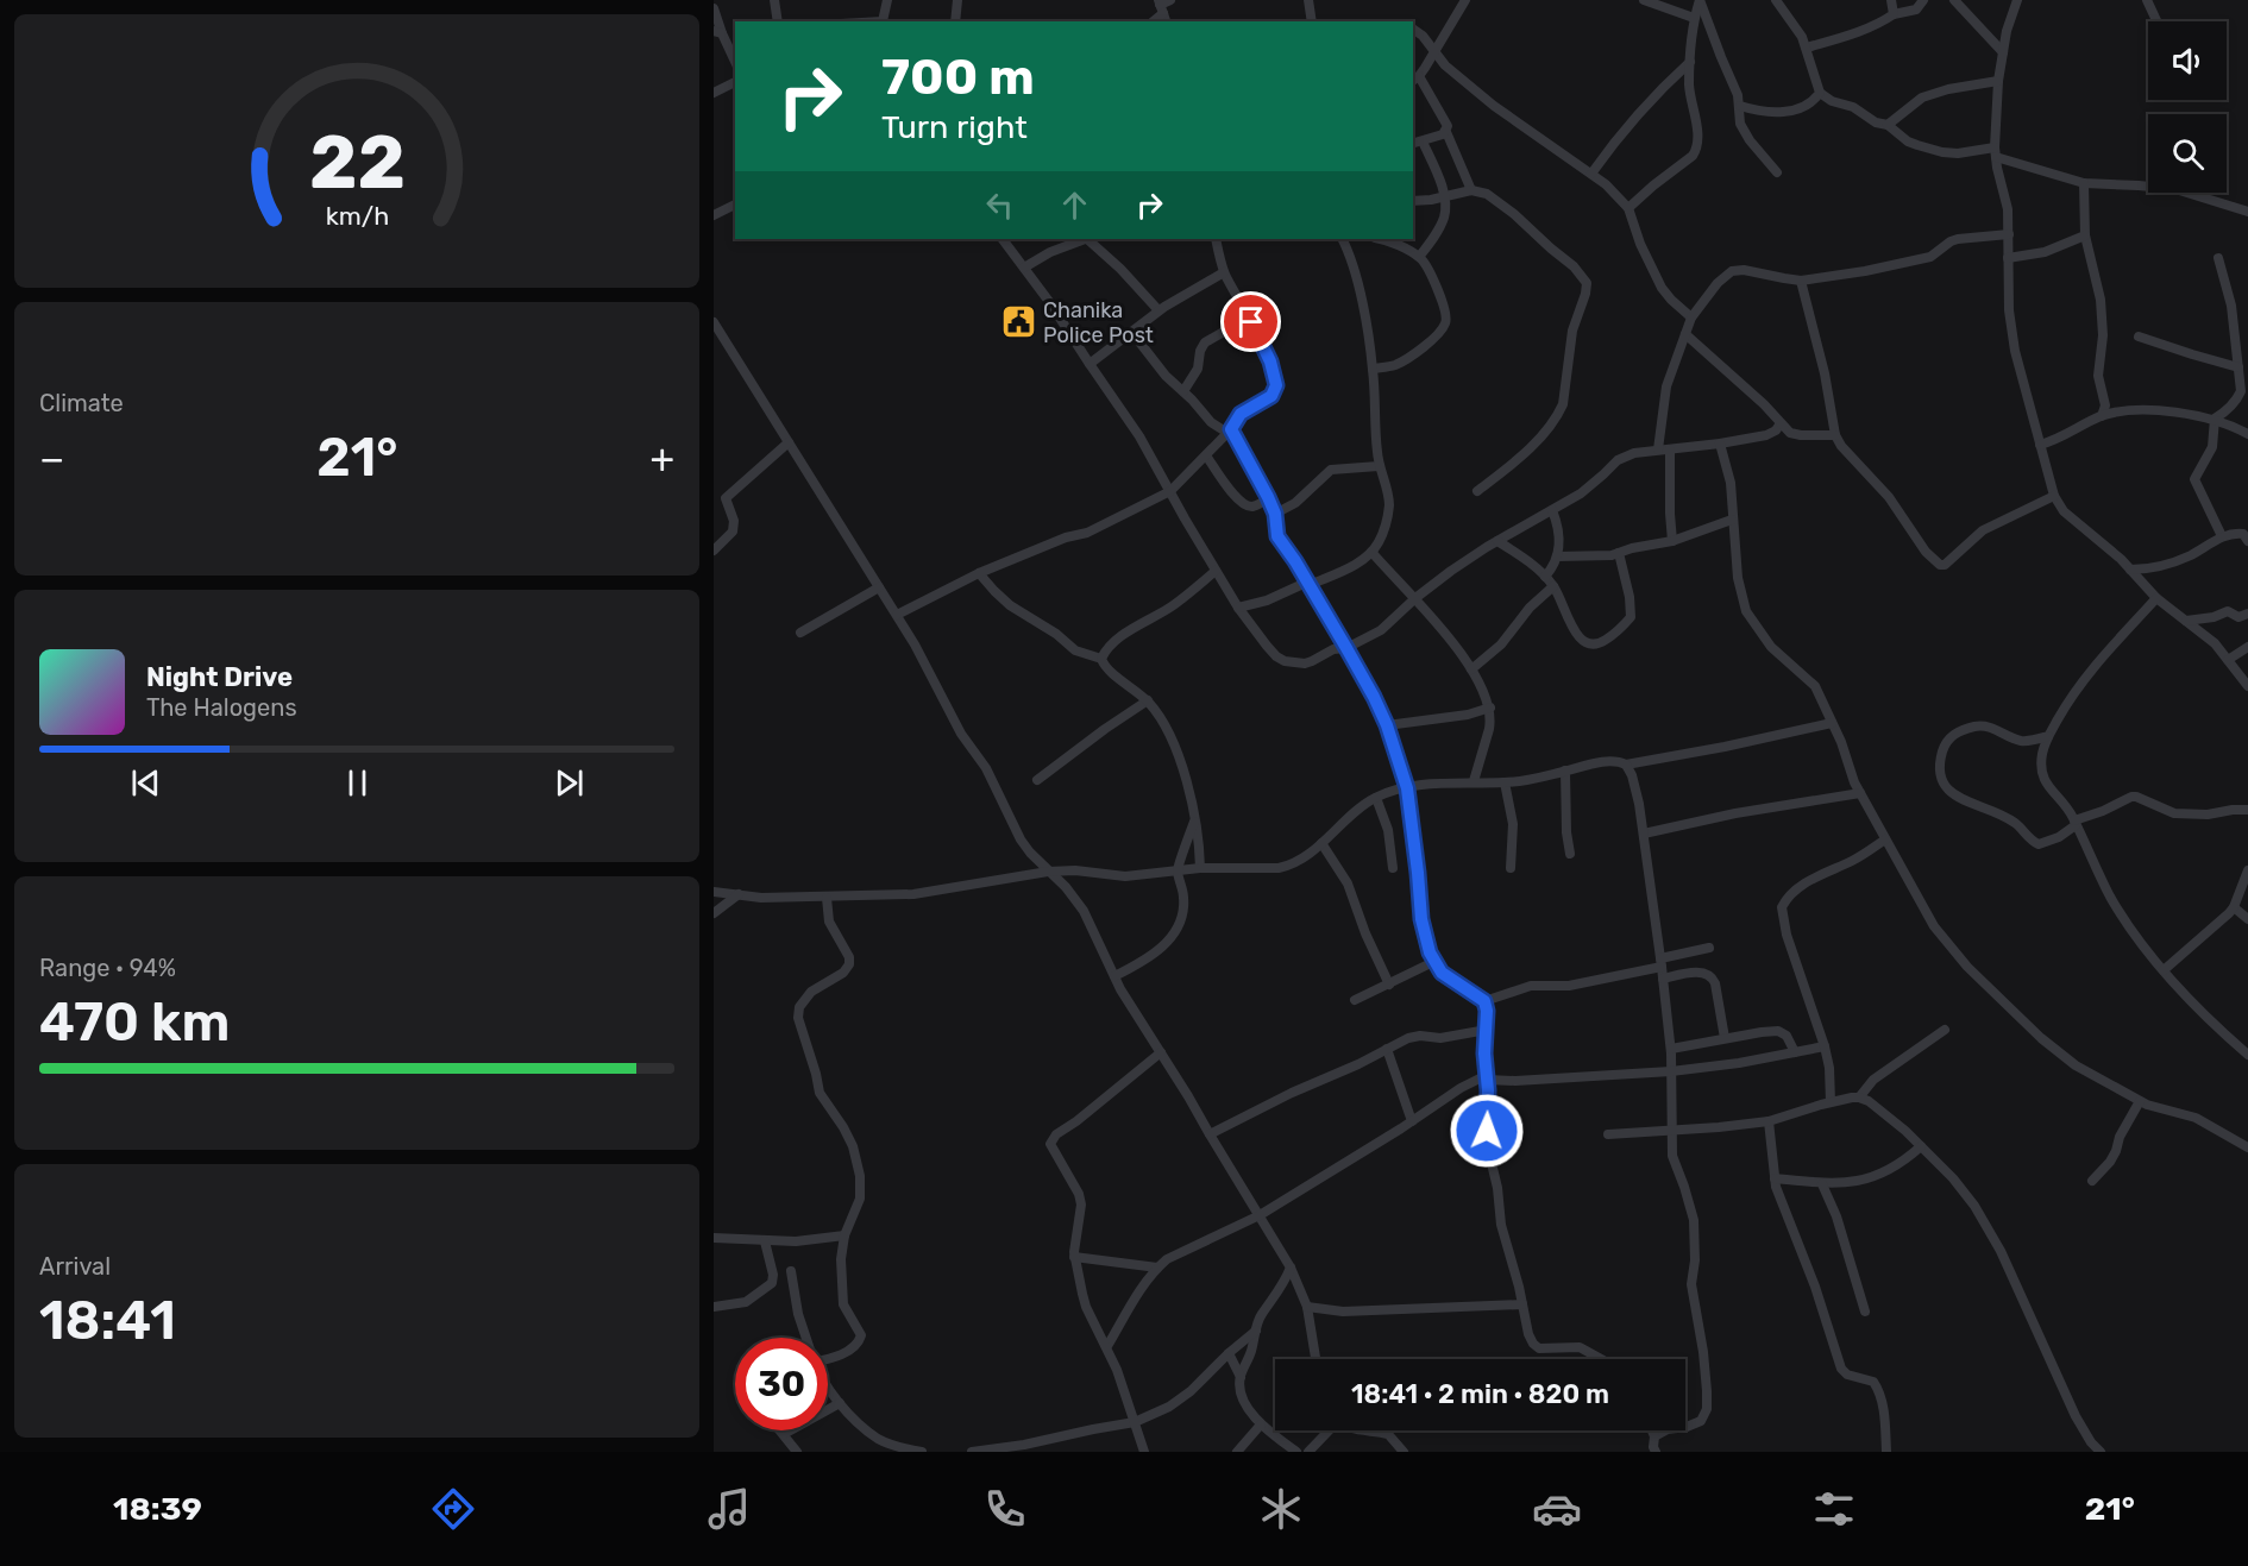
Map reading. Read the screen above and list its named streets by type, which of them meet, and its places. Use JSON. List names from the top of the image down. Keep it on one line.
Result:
{"places":{"public building":["Chanika Police Post"]},"page":{"turn":["700 m","Turn right"],"tile":["Climate",["Range · 94%","470 km"],["Arrival","18:41"]],"heat":["−","21°","+"],"song":["Night Drive","The Halogens"],"limit":"30","trip":"18:41 · 2 min · 820 m","tabs":["18:39","21°"],"gauge":["22","km/h"]}}
